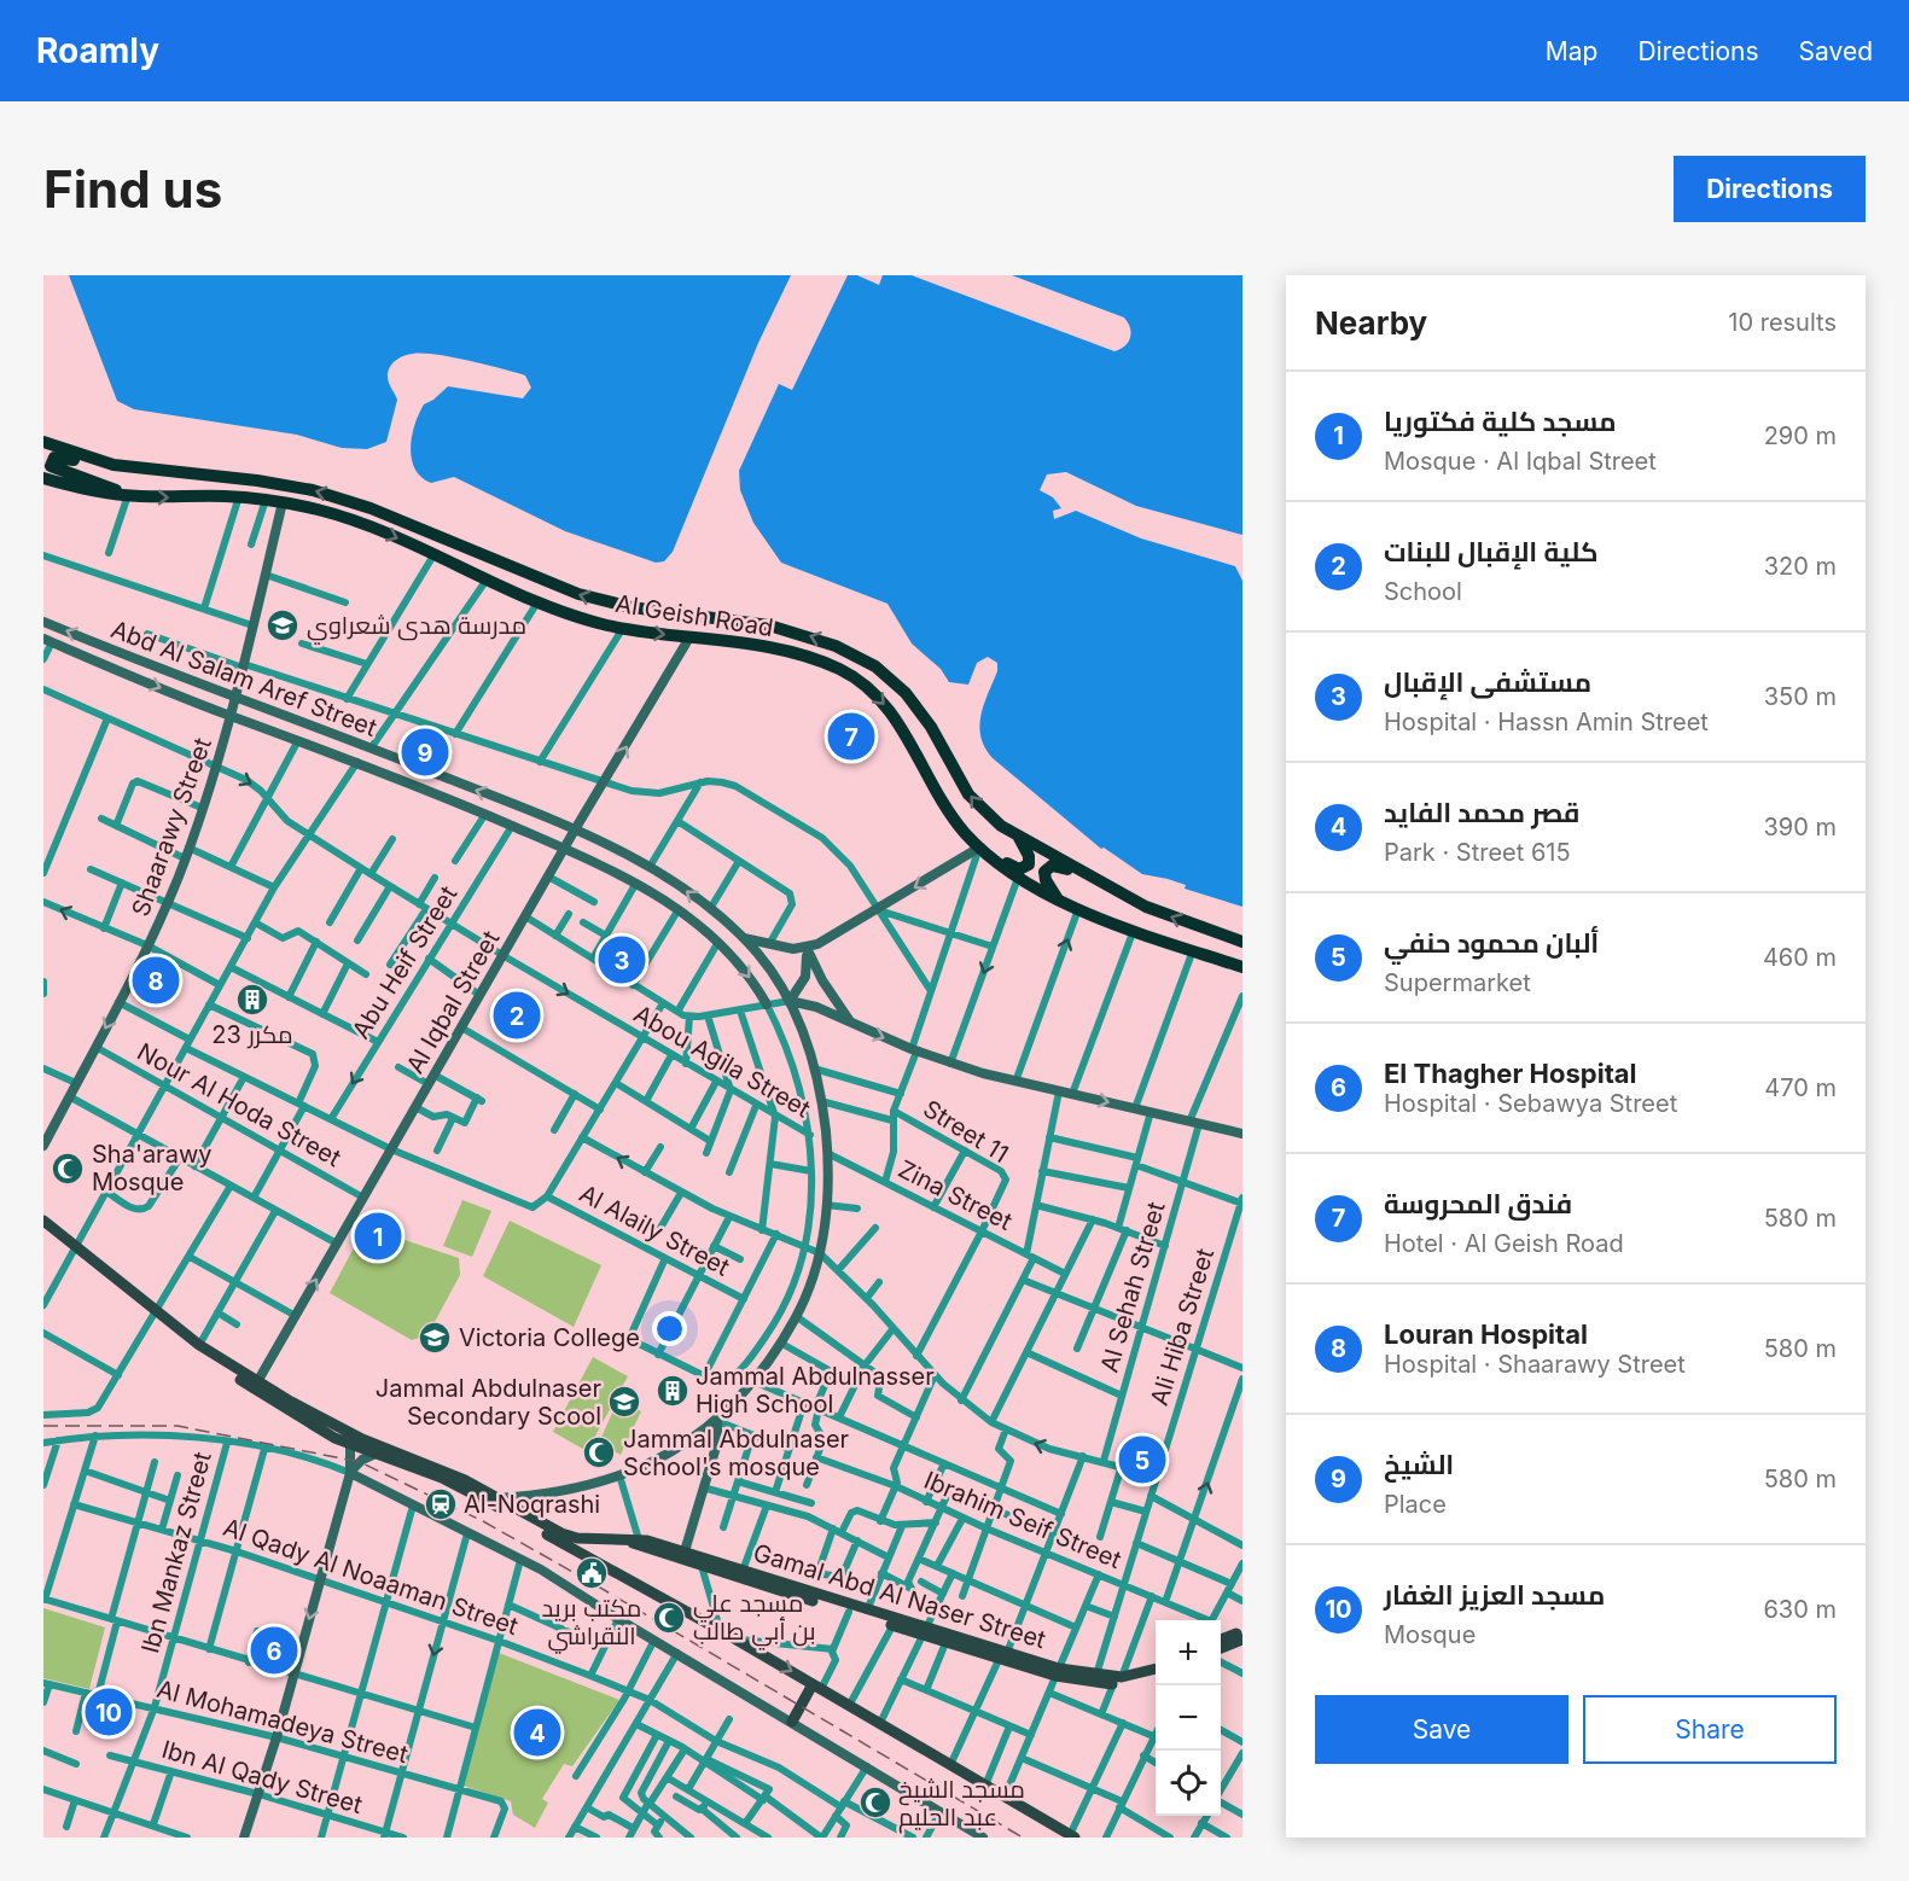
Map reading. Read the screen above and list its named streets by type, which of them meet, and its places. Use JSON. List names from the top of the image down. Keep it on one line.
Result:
{"streets":{"highway":["Al Geish Road"],"main road":["Gamal Abd Al Naser Street"],"street":["Abd Al Salam Aref Street","Shaarawy Street","Abu Heif Street","Al Iqbal Street","Abou Agila Street","Nour Al Hoda Street","Street 11","Zina Street","Al Alaily Street","Al Sehah Street","Ali Hiba Street","Ibrahim Seif Street","Ibn Mankaz Street","Al Qady Al Noaaman Street","Al Mohamadeya Street","Ibn Al Qady Street"]},"crossings":[["Al Geish Road","Shaarawy Street"],["Al Geish Road","Al Iqbal Street"],["Abd Al Salam Aref Street","Shaarawy Street"],["Abd Al Salam Aref Street","Abu Heif Street"],["Abd Al Salam Aref Street","Al Iqbal Street"],["Abd Al Salam Aref Street","Abou Agila Street"],["Abd Al Salam Aref Street","Street 11"],["Abd Al Salam Aref Street","Zina Street"],["Abd Al Salam Aref Street","Gamal Abd Al Naser Street"],["Shaarawy Street","Abou Agila Street"],["Shaarawy Street","Nour Al Hoda Street"],["Abu Heif Street","Abou Agila Street"],["Al Iqbal Street","Abou Agila Street"],["Al Iqbal Street","Nour Al Hoda Street"],["Al Iqbal Street","Gamal Abd Al Naser Street"],["Street 11","Zina Street"],["Ali Hiba Street","Ibrahim Seif Street"],["Ali Hiba Street","Gamal Abd Al Naser Street"],["Ibn Mankaz Street","Al Qady Al Noaaman Street"],["Ibn Mankaz Street","Al Mohamadeya Street"],["Ibn Mankaz Street","Ibn Al Qady Street"]],"places":{"school or university":["مدرسة هدى شعراوي","Victoria College","Jammal Abdulnaser Secondary Scool"],"building":["23 مكرر","Jammal Abdulnasser High School"],"mosque":["Sha'arawy Mosque","Jammal Abdulnaser School's mosque","مسجد علي بن أبي طالب","مسجد الشيخ عبد الحليم"],"station":["Al-Noqrashi"],"public building":["مكتب بريد النقراشي"]},"page":{"header":"Roamly","nav":["Map","Directions","Saved"],"buttons":["Directions",["Save","Share"]],"title":"Find us","heading":["Nearby","10 results"],"list":[{"mark":"1","name":"مسجد كلية فكتوريا","note":"Mosque · Al Iqbal Street","value":"290 m"},{"mark":"2","name":"كلية الإقبال للبنات","note":"School","value":"320 m"},{"mark":"3","name":"مستشفى الإقبال","note":"Hospital · Hassn Amin Street","value":"350 m"},{"mark":"4","name":"قصر محمد الفايد","note":"Park · Street 615","value":"390 m"},{"mark":"5","name":"ألبان محمود حنفي","note":"Supermarket","value":"460 m"},{"mark":"6","name":"El Thagher Hospital","note":"Hospital · Sebawya Street","value":"470 m"},{"mark":"7","name":"فندق المحروسة","note":"Hotel · Al Geish Road","value":"580 m"},{"mark":"8","name":"Louran Hospital","note":"Hospital · Shaarawy Street","value":"580 m"},{"mark":"9","name":"الشيخ","note":"Place","value":"580 m"},{"mark":"10","name":"مسجد العزيز الغفار","note":"Mosque","value":"630 m"}],"pins":["7","9","3","8","2","1","5","6","10","4"],"map_buttons":["+","−"]}}
